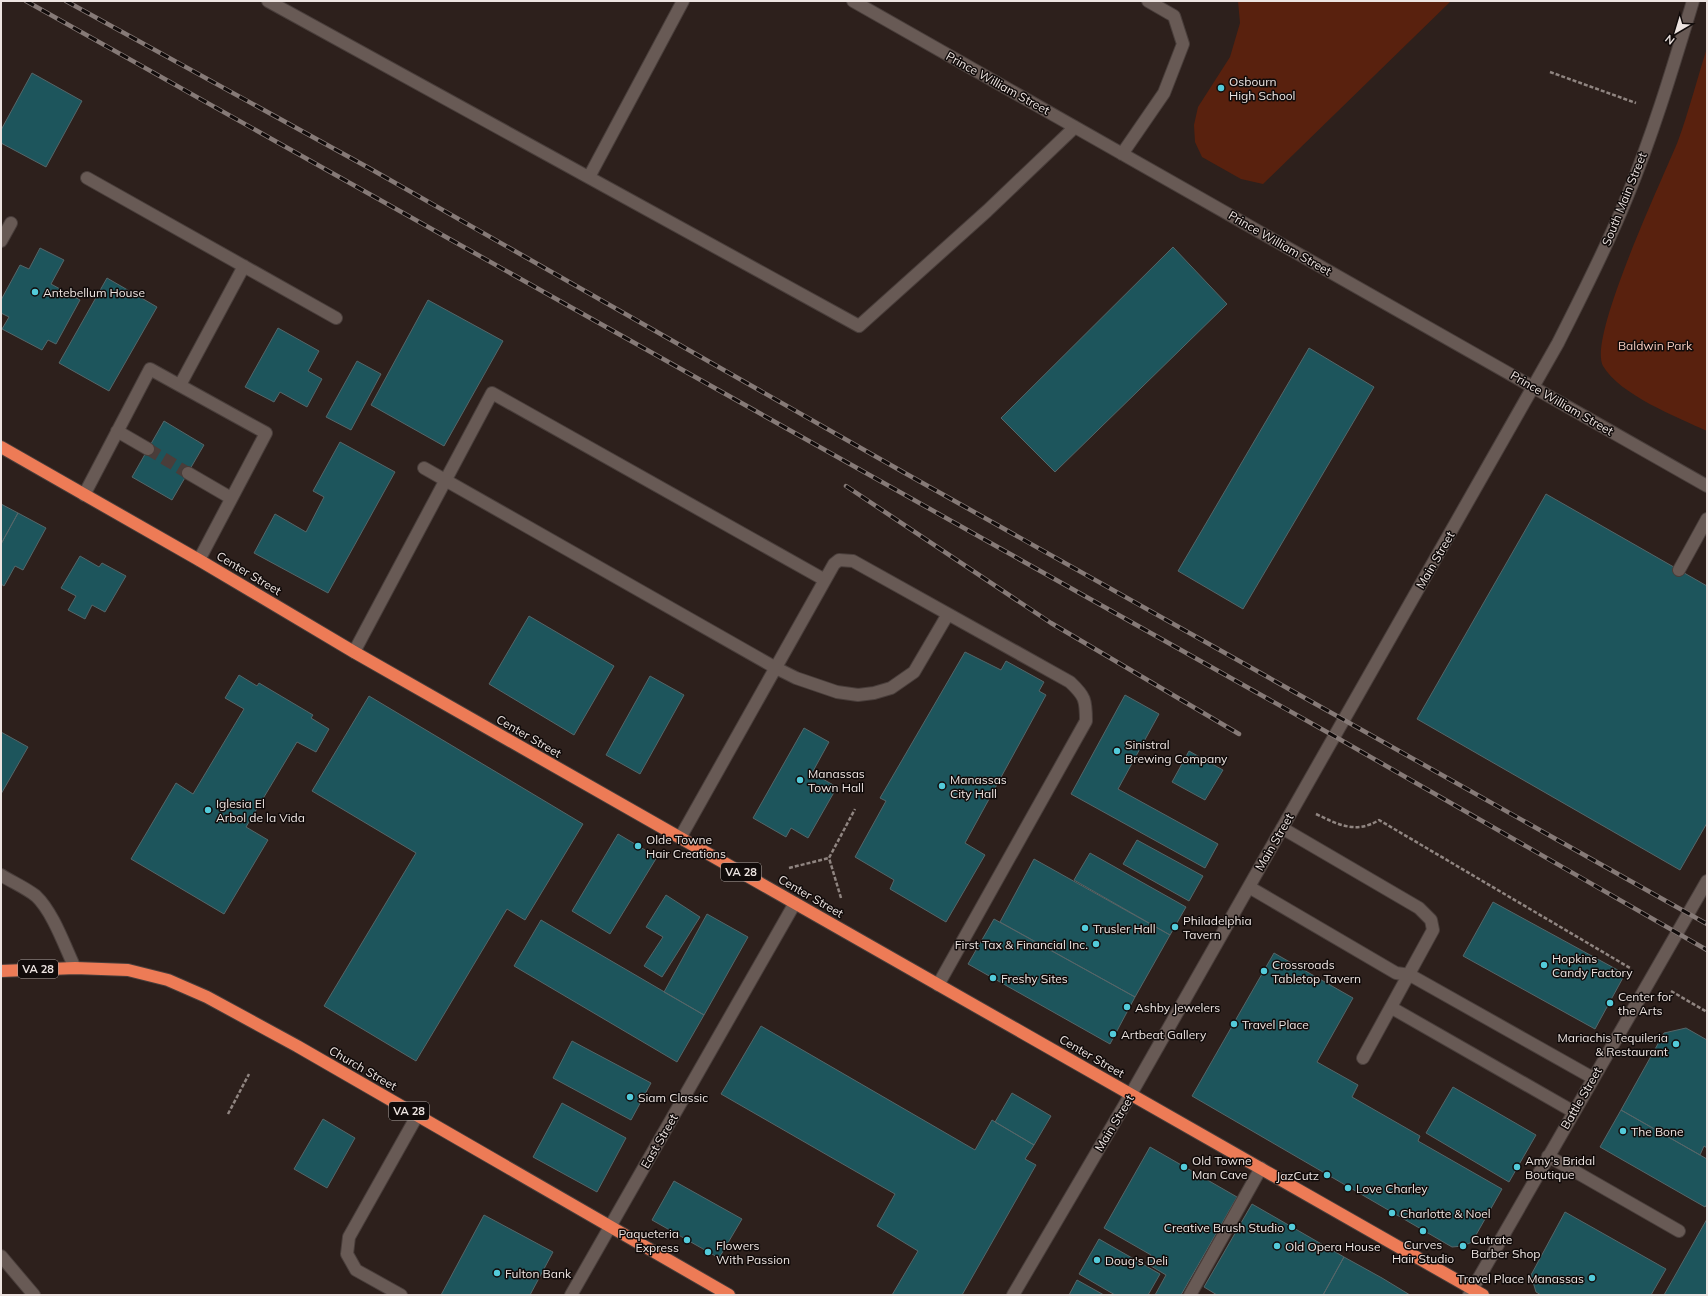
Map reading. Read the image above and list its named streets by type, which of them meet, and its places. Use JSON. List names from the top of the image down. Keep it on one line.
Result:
{"streets":{"highway":["Center Street","VA 28","Church Street"],"street":["Prince William Street","South Main Street","Main Street","Battle Street","East Street"]},"crossings":[["Prince William Street","South Main Street"],["Prince William Street","Main Street"],["South Main Street","Main Street"],["Main Street","Center Street"],["Center Street","Battle Street"],["Center Street","East Street"],["VA 28","Church Street"],["Church Street","East Street"]],"parks":["Baldwin Park"],"places":["Osbourn High School","Antebellum House","Sinistral Brewing Company","Manassas Town Hall","Manassas City Hall","Iglesia El Arbol de la Vida","Olde Towne Hair Creations","Philadelphia Tavern","Trusler Hall","First Tax & Financial Inc.","Hopkins Candy Factory","Crossroads Tabletop Tavern","Freshy Sites","Center for the Arts","Ashby Jewelers","Travel Place","Artbeat Gallery","Mariachis Tequileria & Restaurant","Siam Classic","The Bone","Old Towne Man Cave","Amy's Bridal Boutique","JazCutz","Love Charley","Charlotte & Noel","Creative Brush Studio","Curves Hair Studio","Paqueteria Express","Old Opera House","Cutrate Barber Shop","Flowers With Passion","Doug's Deli","Fulton Bank","Travel Place Manassas"],"north":"bottom left"}
